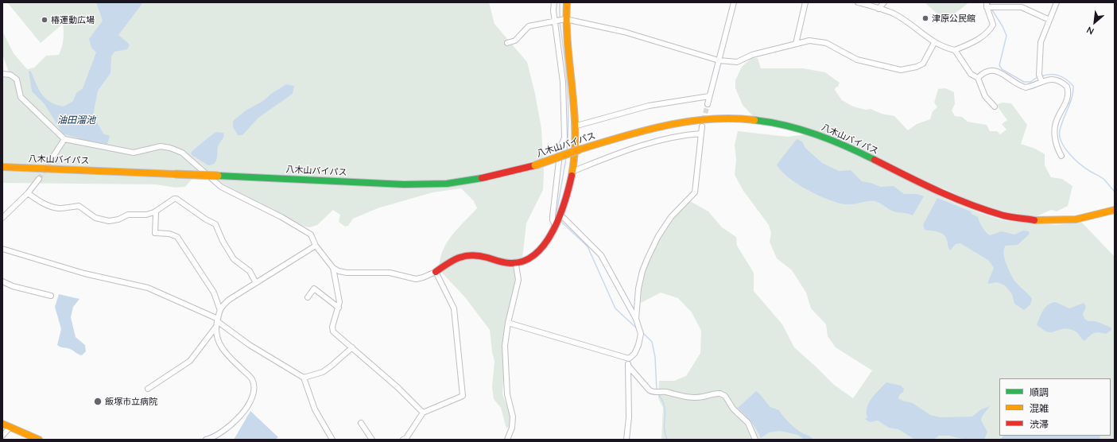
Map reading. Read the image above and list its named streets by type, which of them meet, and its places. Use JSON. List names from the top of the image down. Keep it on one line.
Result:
{"streets":{"main road":["八木山バイパス"]},"water":["油田溜池"],"places":["津原公民館","椿運動広場","飯塚市立病院"],"legend":["順調","混雑","渋滞"],"north":"bottom left"}
